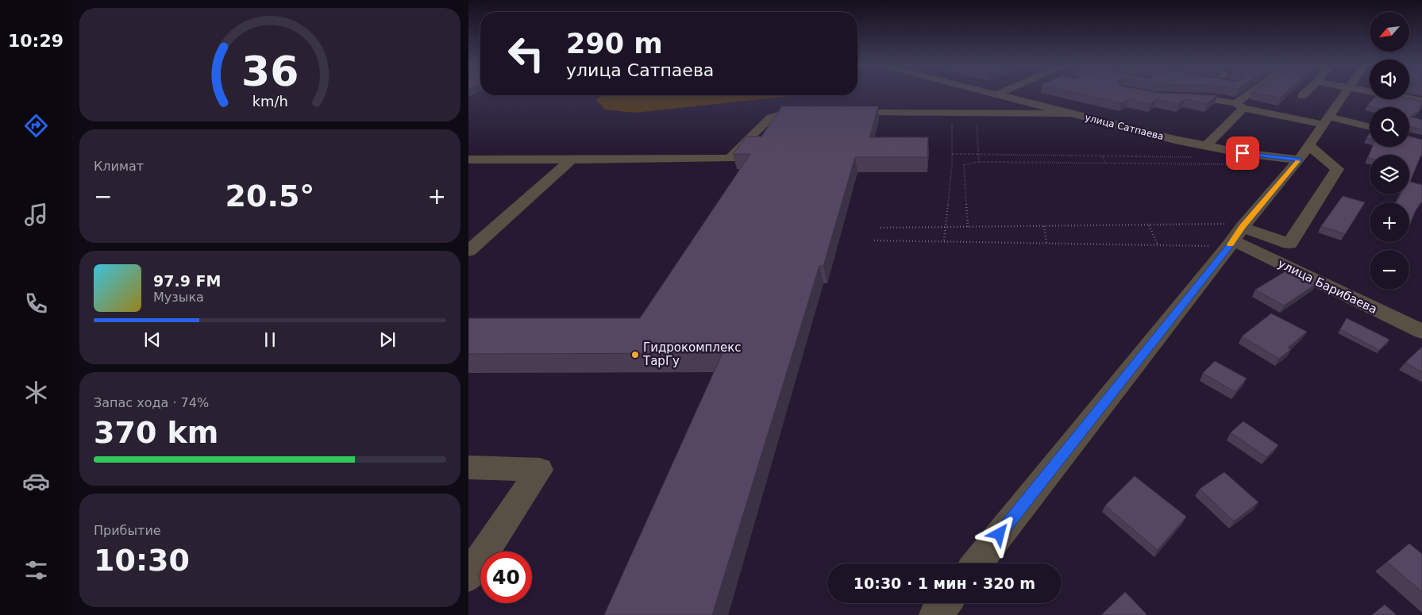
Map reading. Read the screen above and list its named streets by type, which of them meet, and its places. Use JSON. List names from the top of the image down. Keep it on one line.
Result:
{"streets":{"street":["улица Сатпаева","улица Барибаева"]},"places":["Гидрокомплекс ТарГу"],"north":"bottom left","page":{"tabs":"10:29","map_buttons":["+","−"],"turn":["290 m","улица Сатпаева"],"tile":["Климат",["Запас хода · 74%","370 km"],["Прибытие","10:30"]],"heat":["−","20.5°","+"],"song":["97.9 FM","Музыка"],"limit":"40","trip":"10:30 · 1 мин · 320 m","gauge":["36","km/h"]}}
